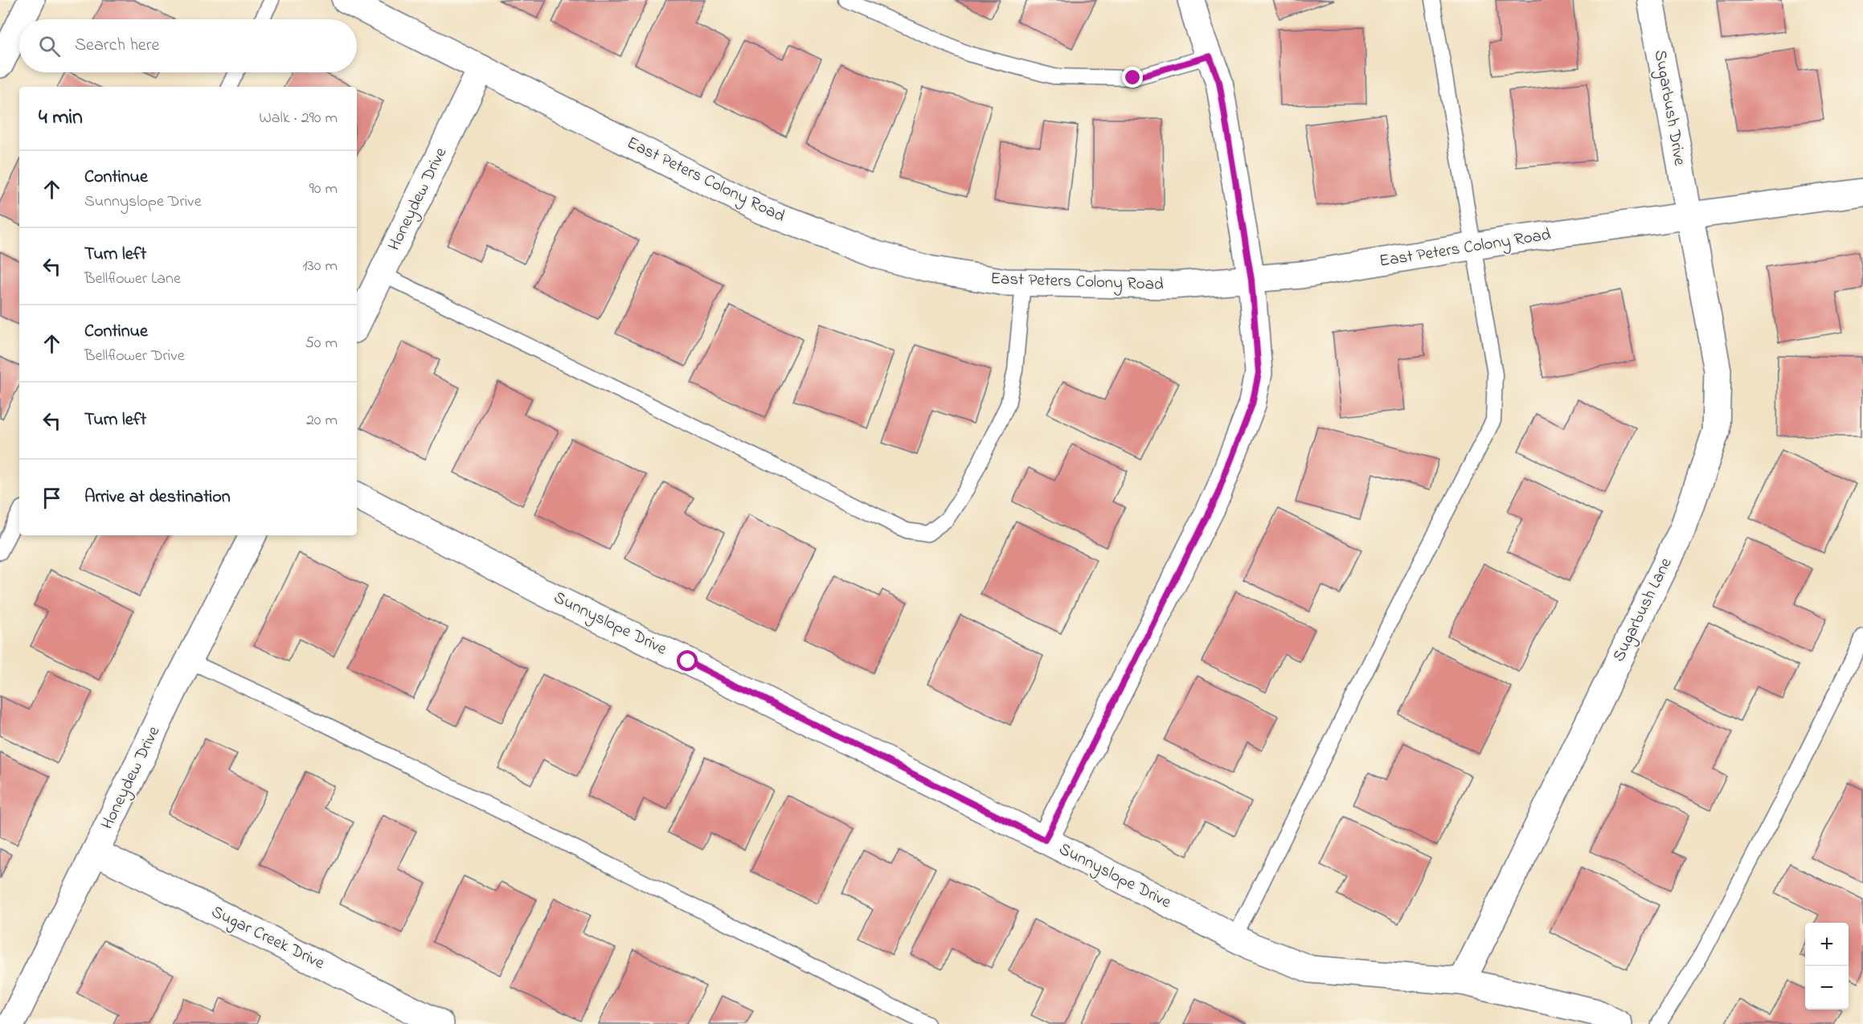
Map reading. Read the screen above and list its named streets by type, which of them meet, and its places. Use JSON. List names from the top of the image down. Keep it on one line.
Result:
{"streets":{"street":["Sugarbush Drive","East Peters Colony Road","Honeydew Drive","Sugarbush Lane","Sunnyslope Drive","Sugar Creek Drive"]},"crossings":[["Sugarbush Drive","East Peters Colony Road"],["Sugarbush Drive","Sugarbush Lane"],["East Peters Colony Road","Honeydew Drive"],["East Peters Colony Road","Sugarbush Lane"],["Honeydew Drive","Sugar Creek Drive"],["Sugarbush Lane","Sunnyslope Drive"]],"page":{"search":"Search here","heading":["4 min","Walk · 290 m"],"list":[["Continue","Sunnyslope Drive","90 m"],["Turn left","Bellflower Lane","130 m"],["Continue","Bellflower Drive","50 m"],["Turn left","20 m"],"Arrive at destination"],"map_buttons":["+","−"]}}
